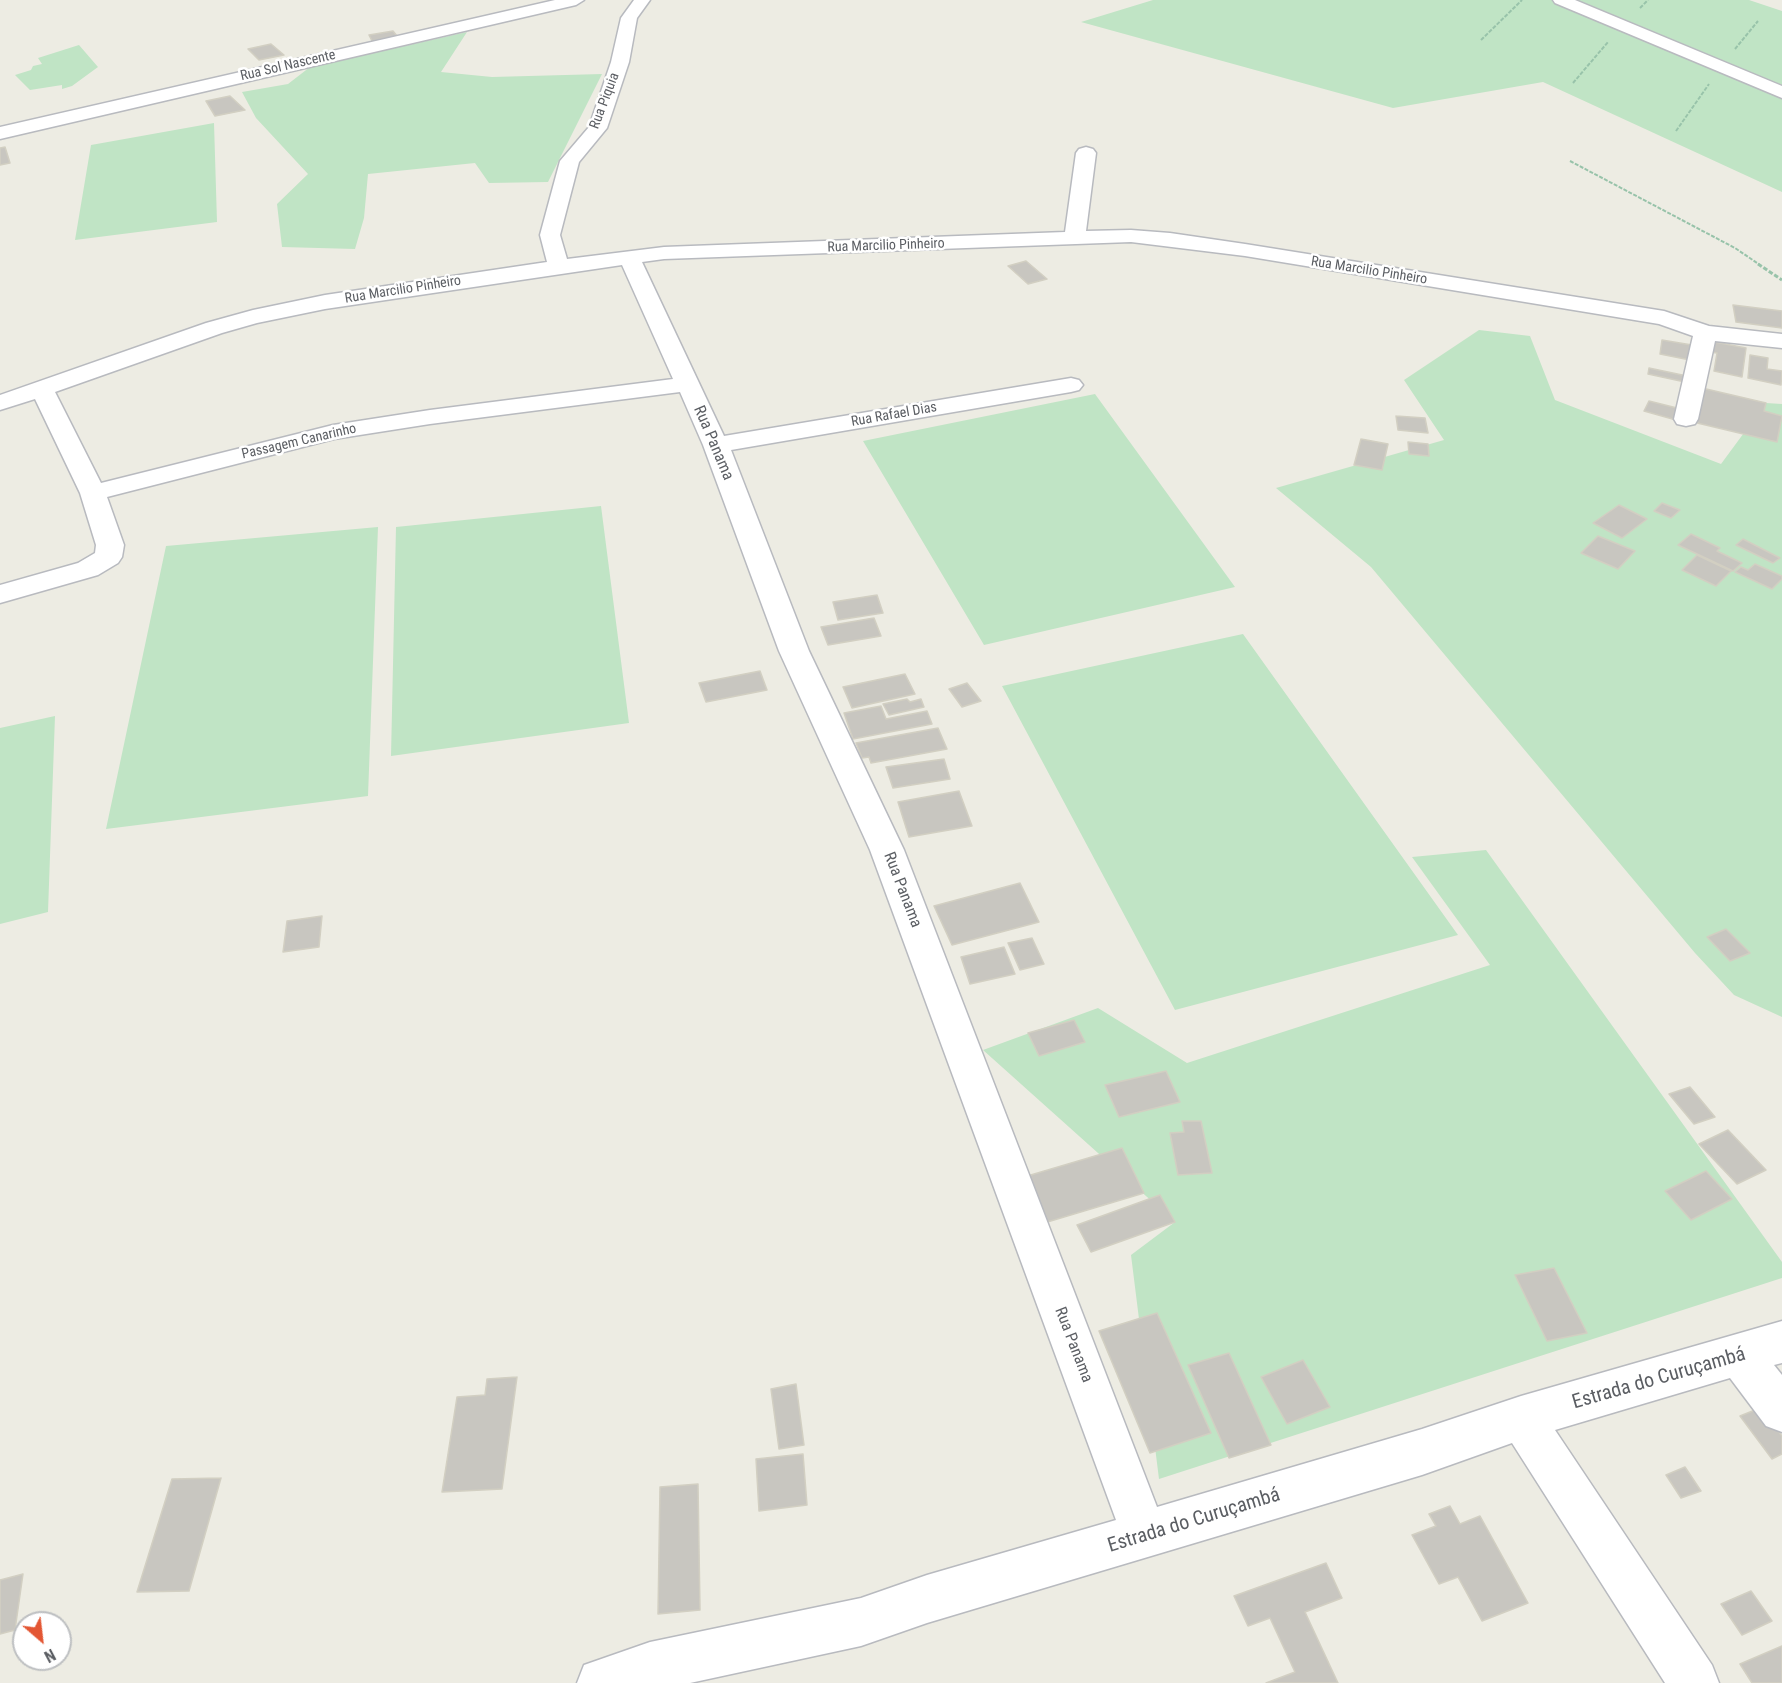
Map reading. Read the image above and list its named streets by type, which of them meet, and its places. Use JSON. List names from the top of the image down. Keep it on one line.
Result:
{"streets":{"street":["Rua Sol Nascente","Rua Piquia","Rua Marcilio Pinheiro","Rua Rafael Dias","Passagem Canarinho","Rua Panama","Estrada do Curuçambá"]},"crossings":[["Rua Piquia","Rua Marcilio Pinheiro"],["Rua Marcilio Pinheiro","Rua Panama"],["Rua Rafael Dias","Rua Panama"],["Passagem Canarinho","Rua Panama"],["Rua Panama","Estrada do Curuçambá"]],"north":"bottom right"}
